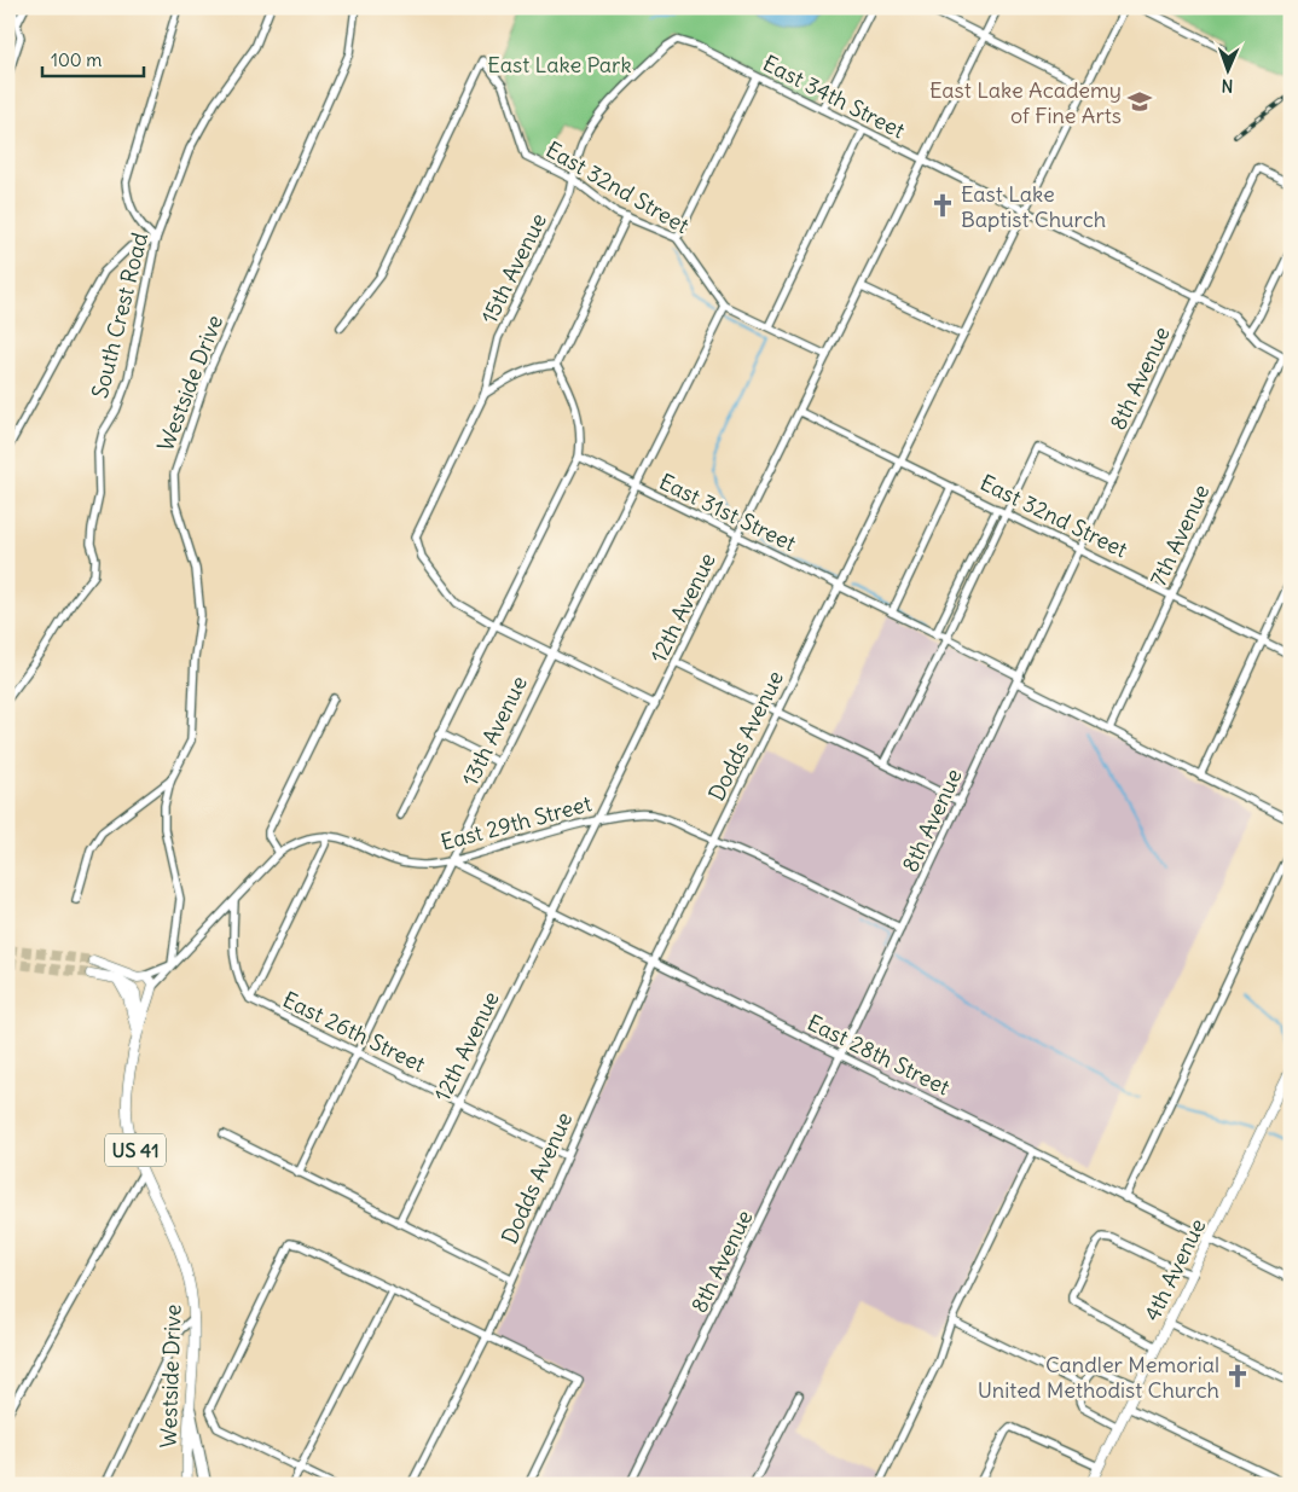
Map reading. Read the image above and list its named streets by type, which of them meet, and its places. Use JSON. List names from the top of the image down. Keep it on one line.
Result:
{"streets":{"main road":["Westside Drive","US 41","4th Avenue"],"street":["East 34th Street","East 32nd Street","15th Avenue","South Crest Road","8th Avenue","East 31st Street","7th Avenue","12th Avenue","13th Avenue","Dodds Avenue","East 29th Street","East 26th Street","East 28th Street"]},"crossings":[["East 34th Street","15th Avenue"],["East 34th Street","8th Avenue"],["East 34th Street","7th Avenue"],["East 34th Street","12th Avenue"],["East 34th Street","Dodds Avenue"],["East 32nd Street","15th Avenue"],["East 32nd Street","8th Avenue"],["East 32nd Street","7th Avenue"],["East 32nd Street","12th Avenue"],["East 32nd Street","13th Avenue"],["East 32nd Street","Dodds Avenue"],["8th Avenue","East 31st Street"],["8th Avenue","East 29th Street"],["8th Avenue","East 28th Street"],["Westside Drive","East 29th Street"],["East 31st Street","7th Avenue"],["East 31st Street","12th Avenue"],["East 31st Street","13th Avenue"],["East 31st Street","Dodds Avenue"],["12th Avenue","East 29th Street"],["12th Avenue","East 26th Street"],["12th Avenue","East 28th Street"],["13th Avenue","East 29th Street"],["13th Avenue","East 26th Street"],["13th Avenue","East 28th Street"],["Dodds Avenue","East 29th Street"],["Dodds Avenue","East 26th Street"],["Dodds Avenue","East 28th Street"],["East 29th Street","East 26th Street"],["East 29th Street","East 28th Street"],["East 28th Street","4th Avenue"]],"parks":["East Lake Park"],"places":{"school or university":["East Lake Academy of Fine Arts"],"church":["East Lake Baptist Church","Candler Memorial United Methodist Church"]},"scale_bar":"100 m","north":"bottom"}
